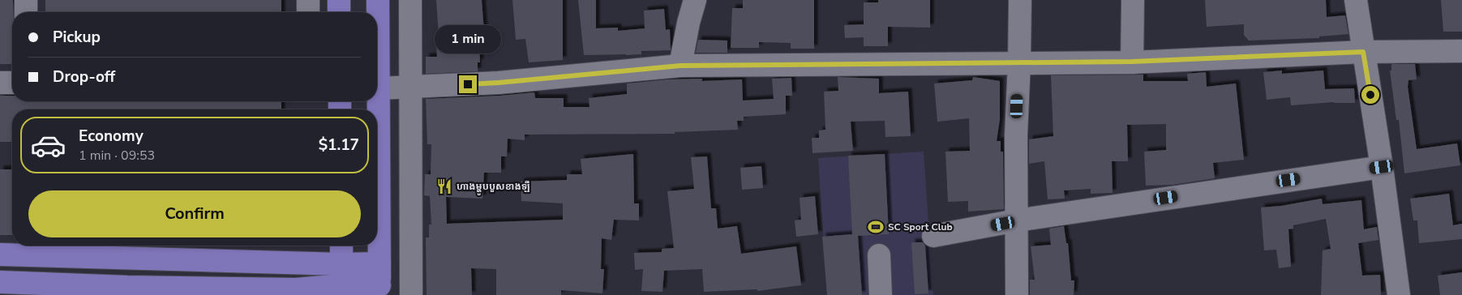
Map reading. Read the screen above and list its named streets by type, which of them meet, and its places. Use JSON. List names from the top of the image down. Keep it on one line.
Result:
{"places":{"restaurant":["ហាងម្ហូបបួសខាងឡឹ"],"sports":["SC Sport Club"]},"page":{"banner":["Pickup","Drop-off"],"bubble":"1 min","list":[{"name":"Economy","note":"1 min · 09:53","value":"$1.17"}],"buttons":"Confirm"}}
